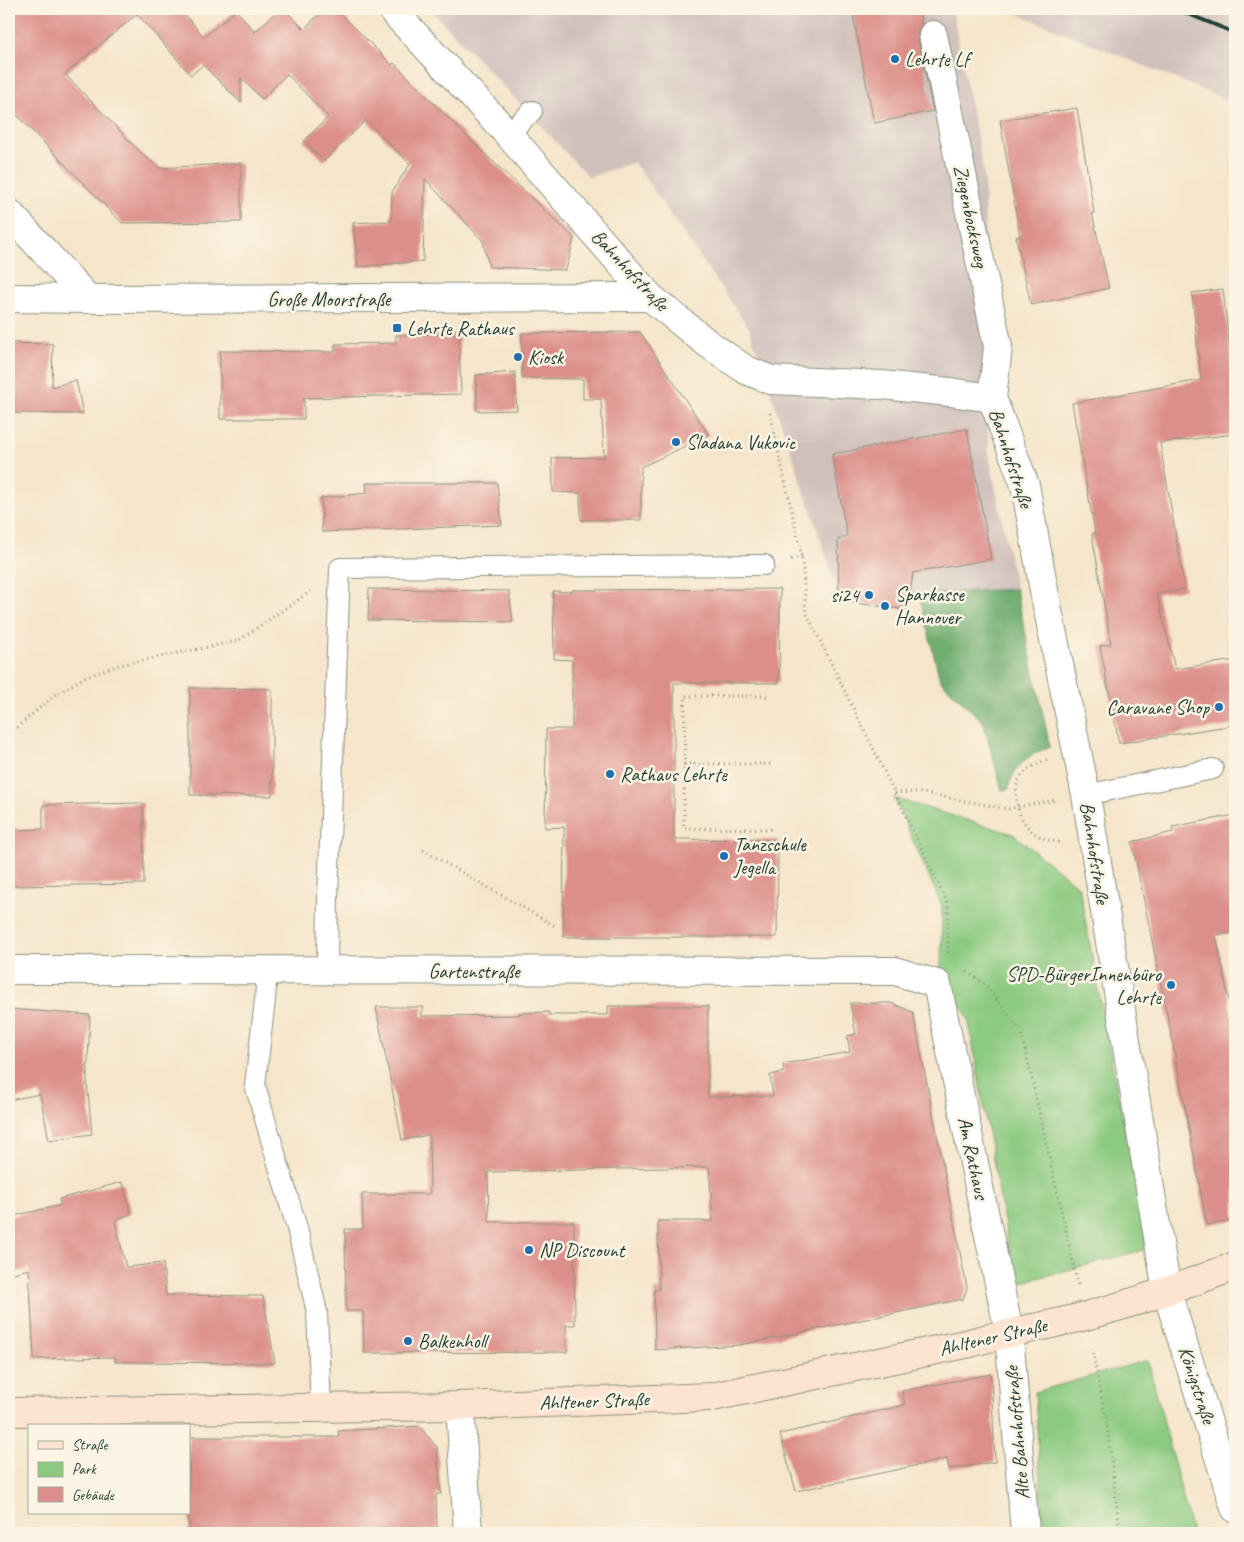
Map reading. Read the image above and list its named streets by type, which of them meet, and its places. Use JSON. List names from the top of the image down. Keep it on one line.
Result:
{"streets":{"main road":["Ahltener Straße"],"street":["Ziegenbocksweg","Bahnhofstraße","Große Moorstraße","Gartenstraße","Am Rathaus","Königstraße","Alte Bahnhofstraße"]},"crossings":[["Ziegenbocksweg","Bahnhofstraße"],["Bahnhofstraße","Große Moorstraße"],["Bahnhofstraße","Ahltener Straße"],["Bahnhofstraße","Königstraße"],["Gartenstraße","Am Rathaus"],["Am Rathaus","Ahltener Straße"],["Am Rathaus","Alte Bahnhofstraße"],["Ahltener Straße","Königstraße"],["Ahltener Straße","Alte Bahnhofstraße"]],"places":{"other":["Lehrte Lf","Kiosk","Sladana Vukovic","si24","Sparkasse Hannover","Caravane Shop","Rathaus Lehrte","Tanzschule Jegella","SPD-BürgerInnenbüro Lehrte","NP Discount","Balkenholl"],"transit":["Lehrte Rathaus"]},"legend":["Straße","Park","Gebäude"]}
